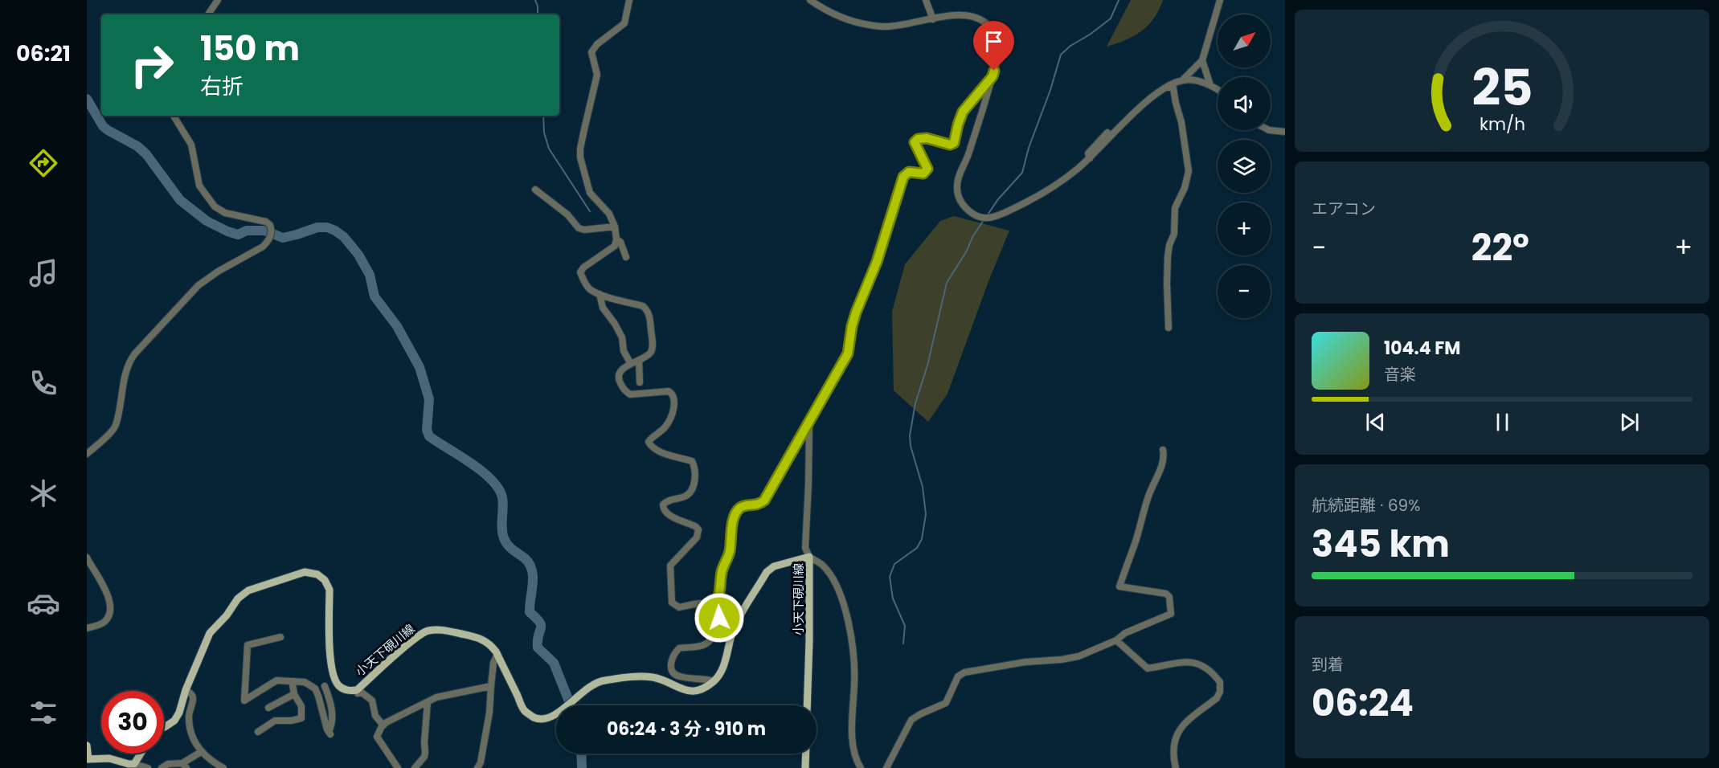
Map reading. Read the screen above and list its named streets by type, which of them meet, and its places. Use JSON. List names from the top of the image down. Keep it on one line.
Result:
{"streets":{"main road":["小天下硯川線"]},"north":"top right","page":{"tabs":"06:21","map_buttons":["+","−"],"turn":["150 m","右折"],"tile":["エアコン",["航続距離 · 69%","345 km"],["到着","06:24"]],"heat":["−","22°","+"],"song":["104.4 FM","音楽"],"limit":"30","trip":"06:24 · 3 分 · 910 m","gauge":["25","km/h"]}}
